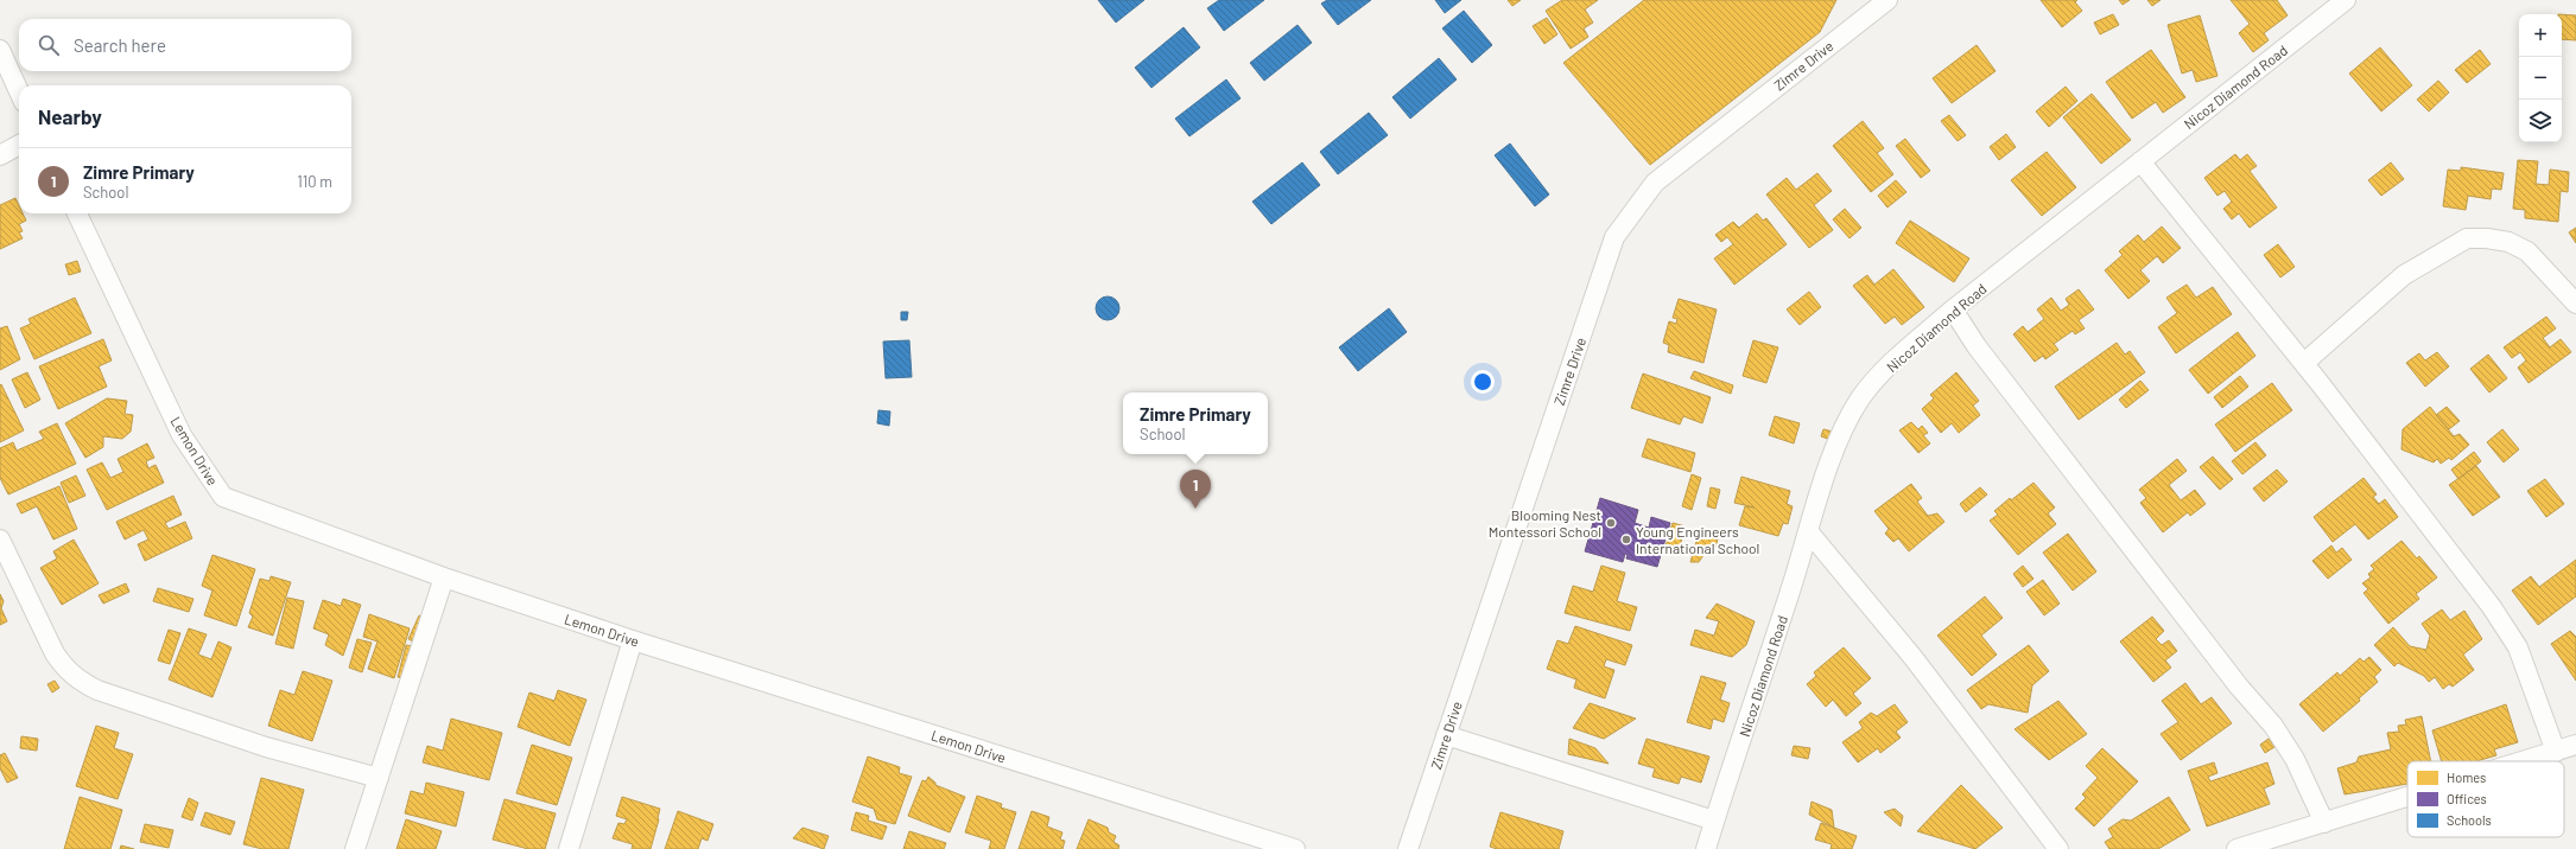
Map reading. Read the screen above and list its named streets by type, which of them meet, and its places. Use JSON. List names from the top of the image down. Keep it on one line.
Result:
{"streets":{"street":["Zimre Drive","Nicoz Diamond Road","Lemon Drive"]},"places":["Blooming Nest Montessori School","Young Engineers International School"],"legend":["Homes","Offices","Schools"],"page":{"map_buttons":["+","−"],"search":"Search here","heading":"Nearby","list":[{"mark":"1","name":"Zimre Primary","note":"School","value":"110 m"}],"popup":["Zimre Primary","School"],"pins":"1"}}
